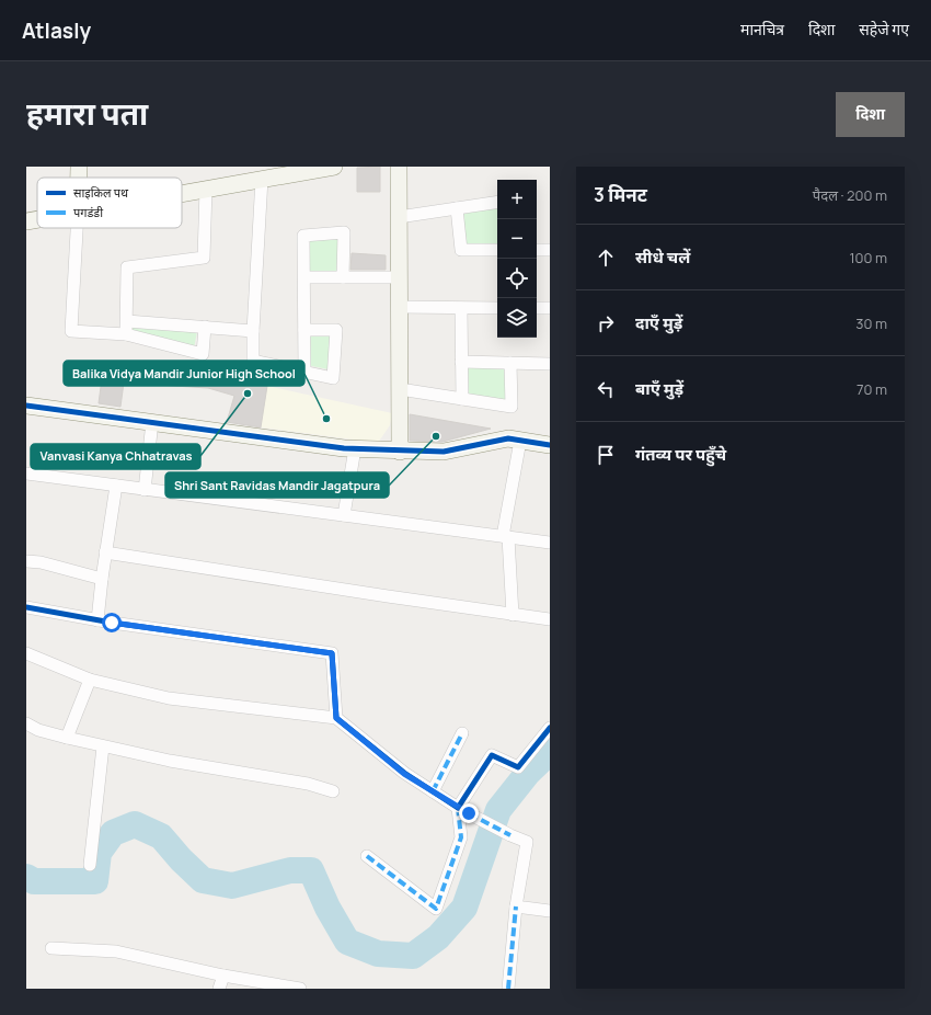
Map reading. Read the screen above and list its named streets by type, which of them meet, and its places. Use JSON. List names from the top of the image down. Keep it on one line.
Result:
{"places":["Vanvasi Kanya Chhatravas","Balika Vidya Mandir Junior High School","Shri Sant Ravidas Mandir Jagatpura"],"legend":["साइकिल पथ","पगडंडी"],"page":{"header":"Atlasly","nav":["मानचित्र","दिशा","सहेजे गए"],"title":"हमारा पता","buttons":"दिशा","heading":["3 मिनट","पैदल · 200 m"],"map_buttons":["+","−"],"list":[["सीधे चलें","100 m"],["दाएँ मुड़ें","30 m"],["बाएँ मुड़ें","70 m"],"गंतव्य पर पहुँचे"]}}
